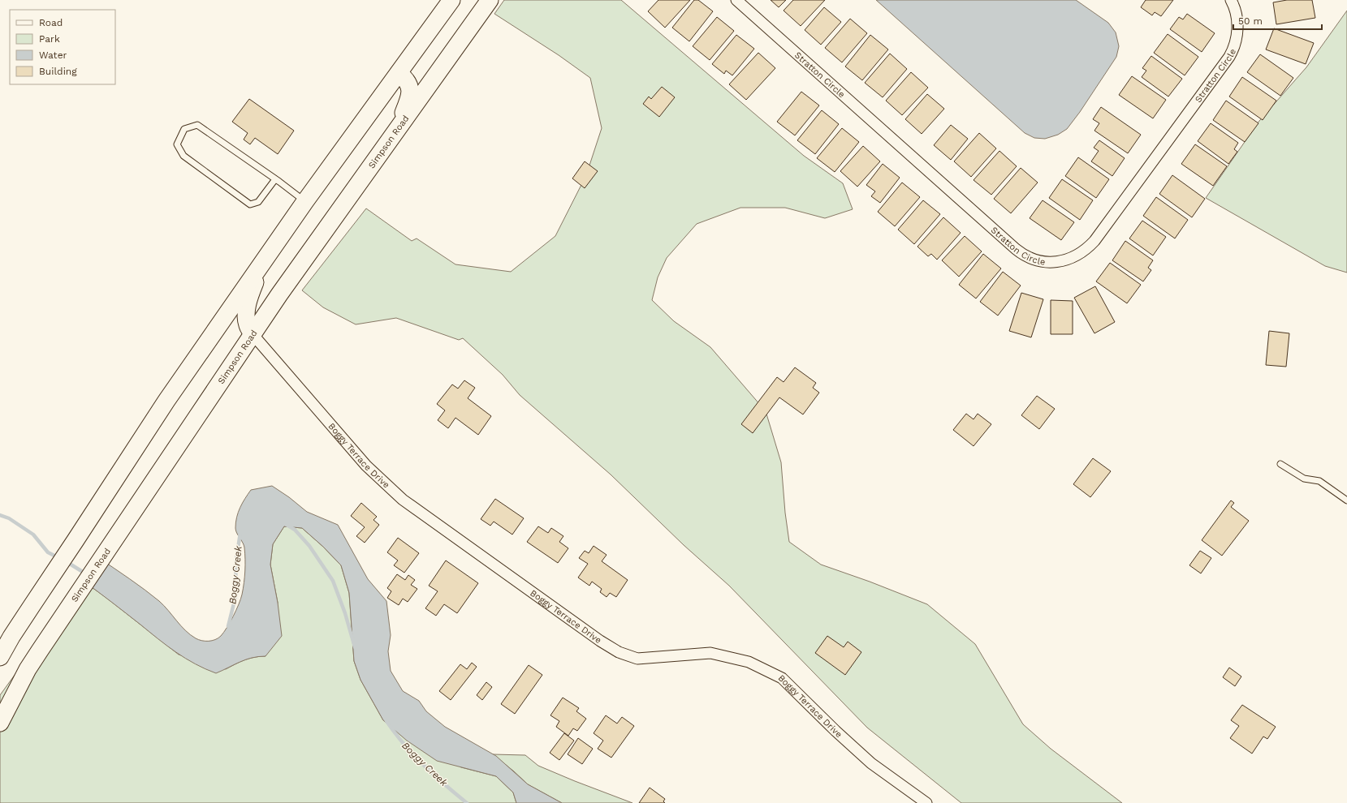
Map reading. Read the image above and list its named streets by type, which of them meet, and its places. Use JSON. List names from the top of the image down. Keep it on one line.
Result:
{"streets":{"main road":["Simpson Road"],"street":["Stratton Circle","Boggy Terrace Drive"]},"crossings":[["Simpson Road","Boggy Terrace Drive"]],"water":["Boggy Creek"],"legend":["Road","Park","Water","Building"],"scale_bar":"50 m"}
